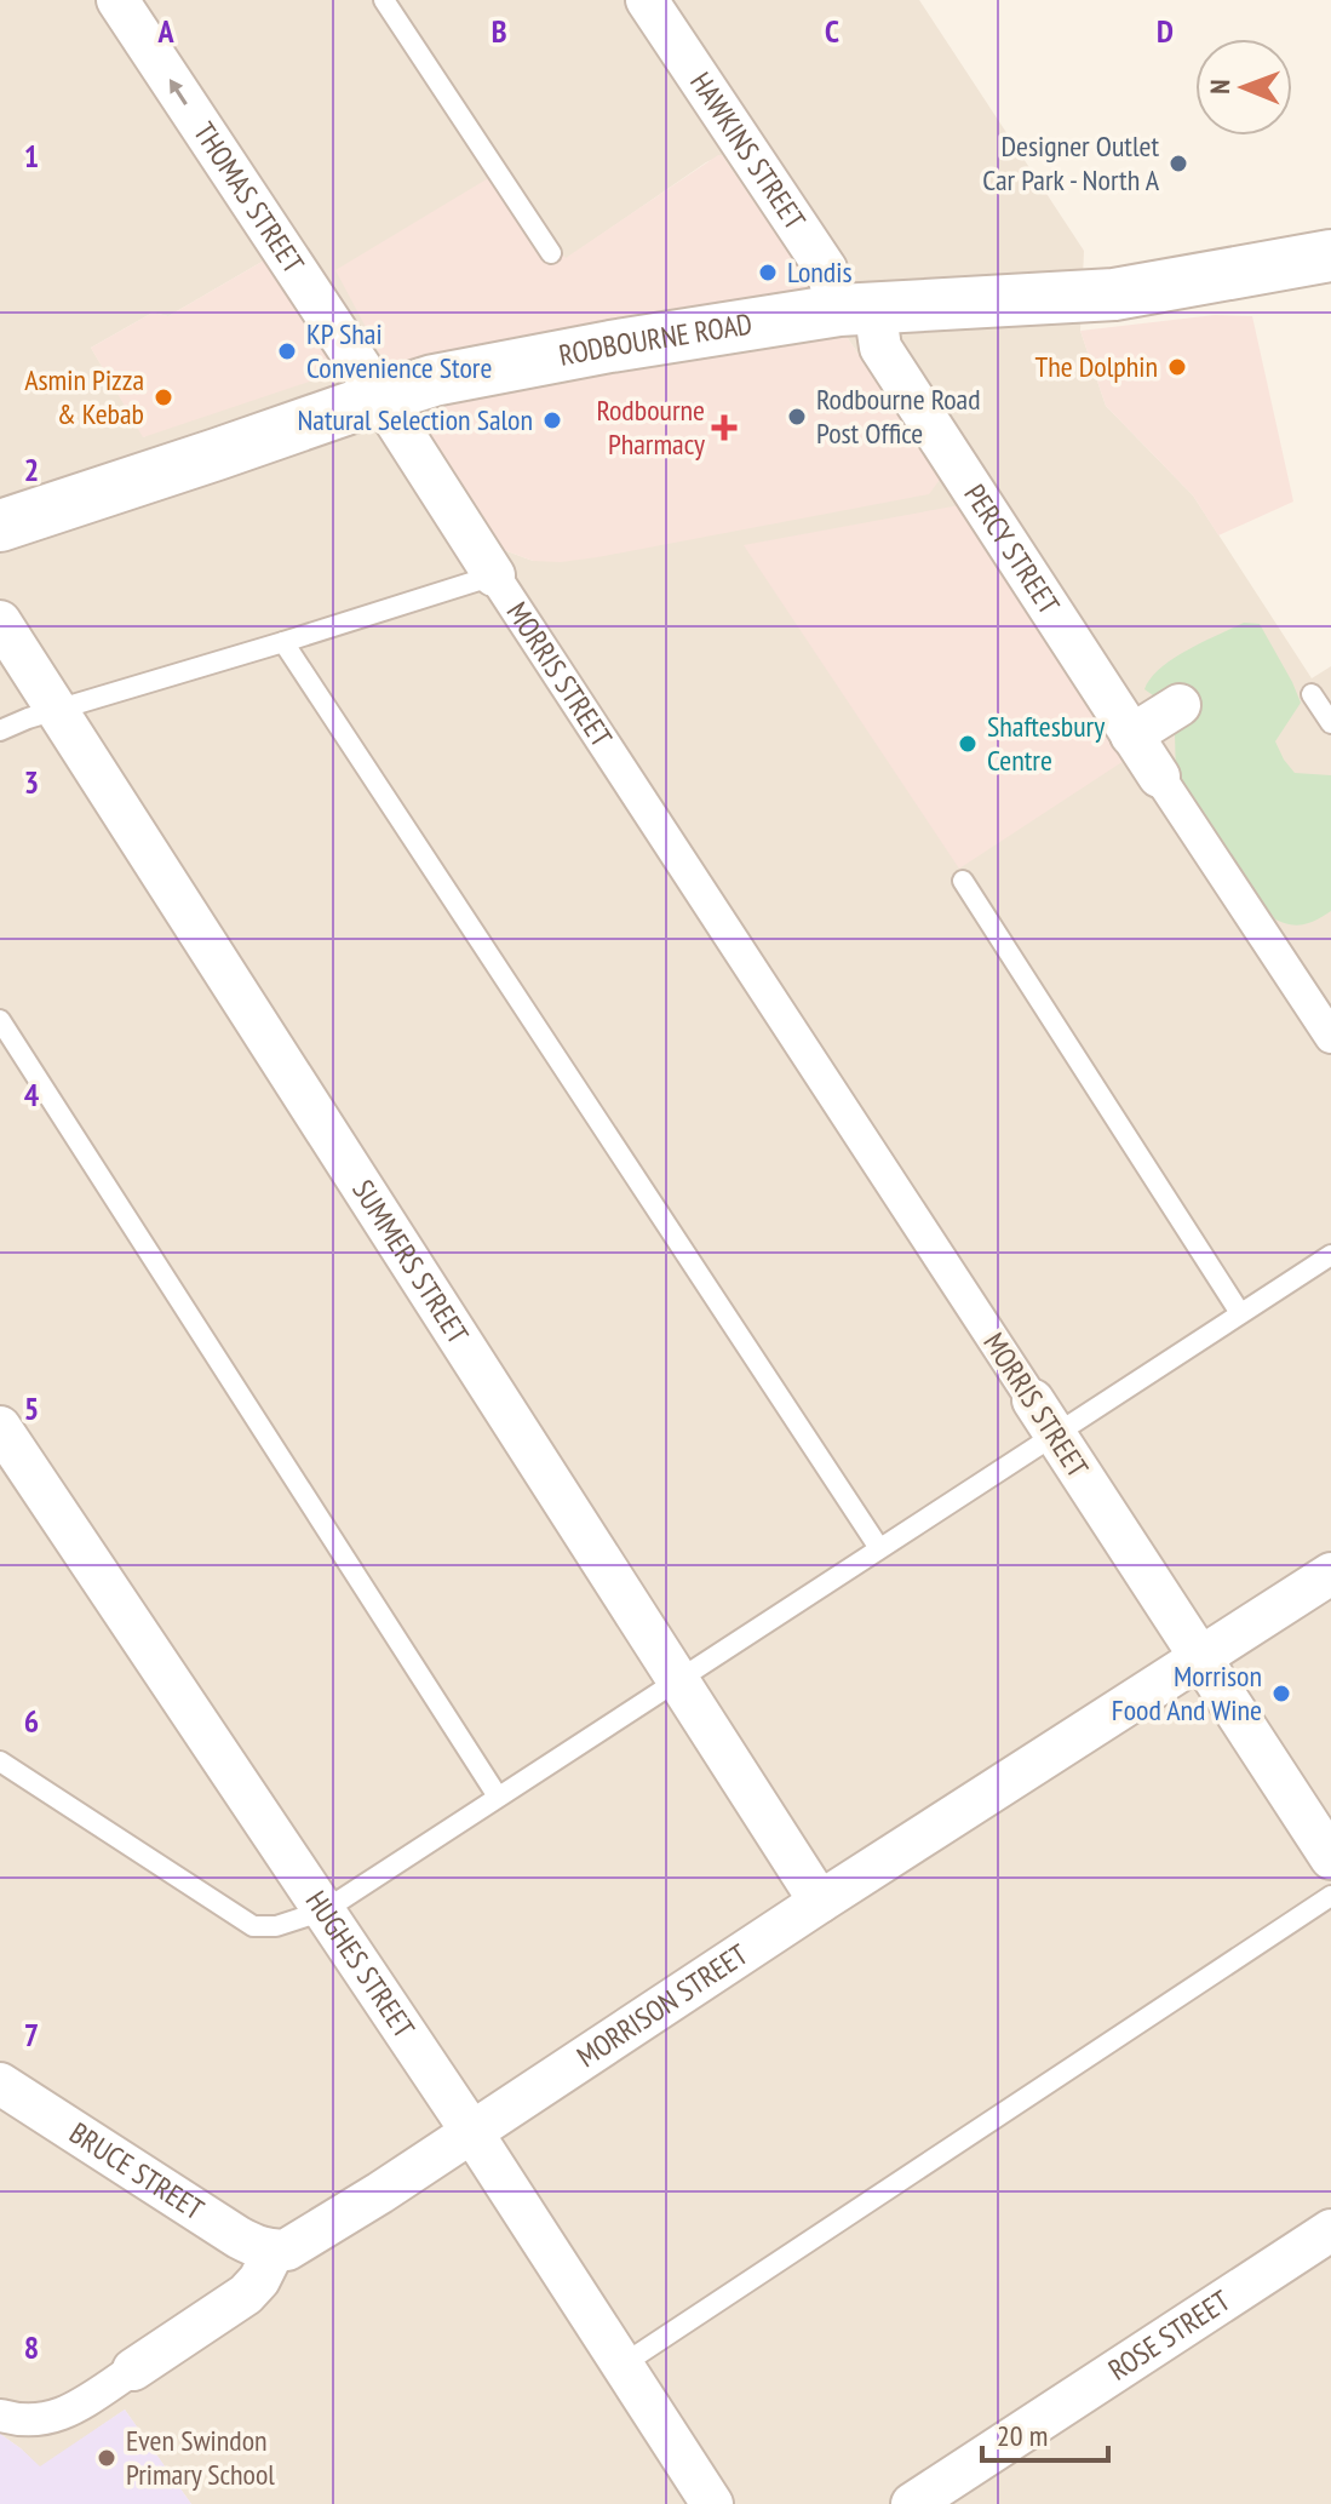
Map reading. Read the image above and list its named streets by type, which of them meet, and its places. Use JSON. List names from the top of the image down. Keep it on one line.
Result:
{"streets":{"street":["HAWKINS STREET","THOMAS STREET","RODBOURNE ROAD","PERCY STREET","MORRIS STREET","SUMMERS STREET","HUGHES STREET","MORRISON STREET","BRUCE STREET","ROSE STREET"]},"crossings":[["HAWKINS STREET","RODBOURNE ROAD"],["HAWKINS STREET","PERCY STREET"],["THOMAS STREET","RODBOURNE ROAD"],["THOMAS STREET","MORRIS STREET"],["RODBOURNE ROAD","PERCY STREET"],["RODBOURNE ROAD","MORRIS STREET"],["MORRIS STREET","MORRISON STREET"],["SUMMERS STREET","MORRISON STREET"],["HUGHES STREET","MORRISON STREET"],["MORRISON STREET","BRUCE STREET"]],"one_way":["THOMAS STREET"],"places":{"other":["Designer Outlet Car Park - North A","Londis","KP Shai Convenience Store","The Dolphin","Asmin Pizza & Kebab","Rodbourne Road Post Office","Natural Selection Salon","Shaftesbury Centre","Morrison Food And Wine","Even Swindon Primary School"],"health":["Rodbourne Pharmacy"]},"scale_bar":"20 m","north":"left","grid":{"columns":["A","B","C","D"],"rows":["1","2","3","4","5","6","7","8"]}}
